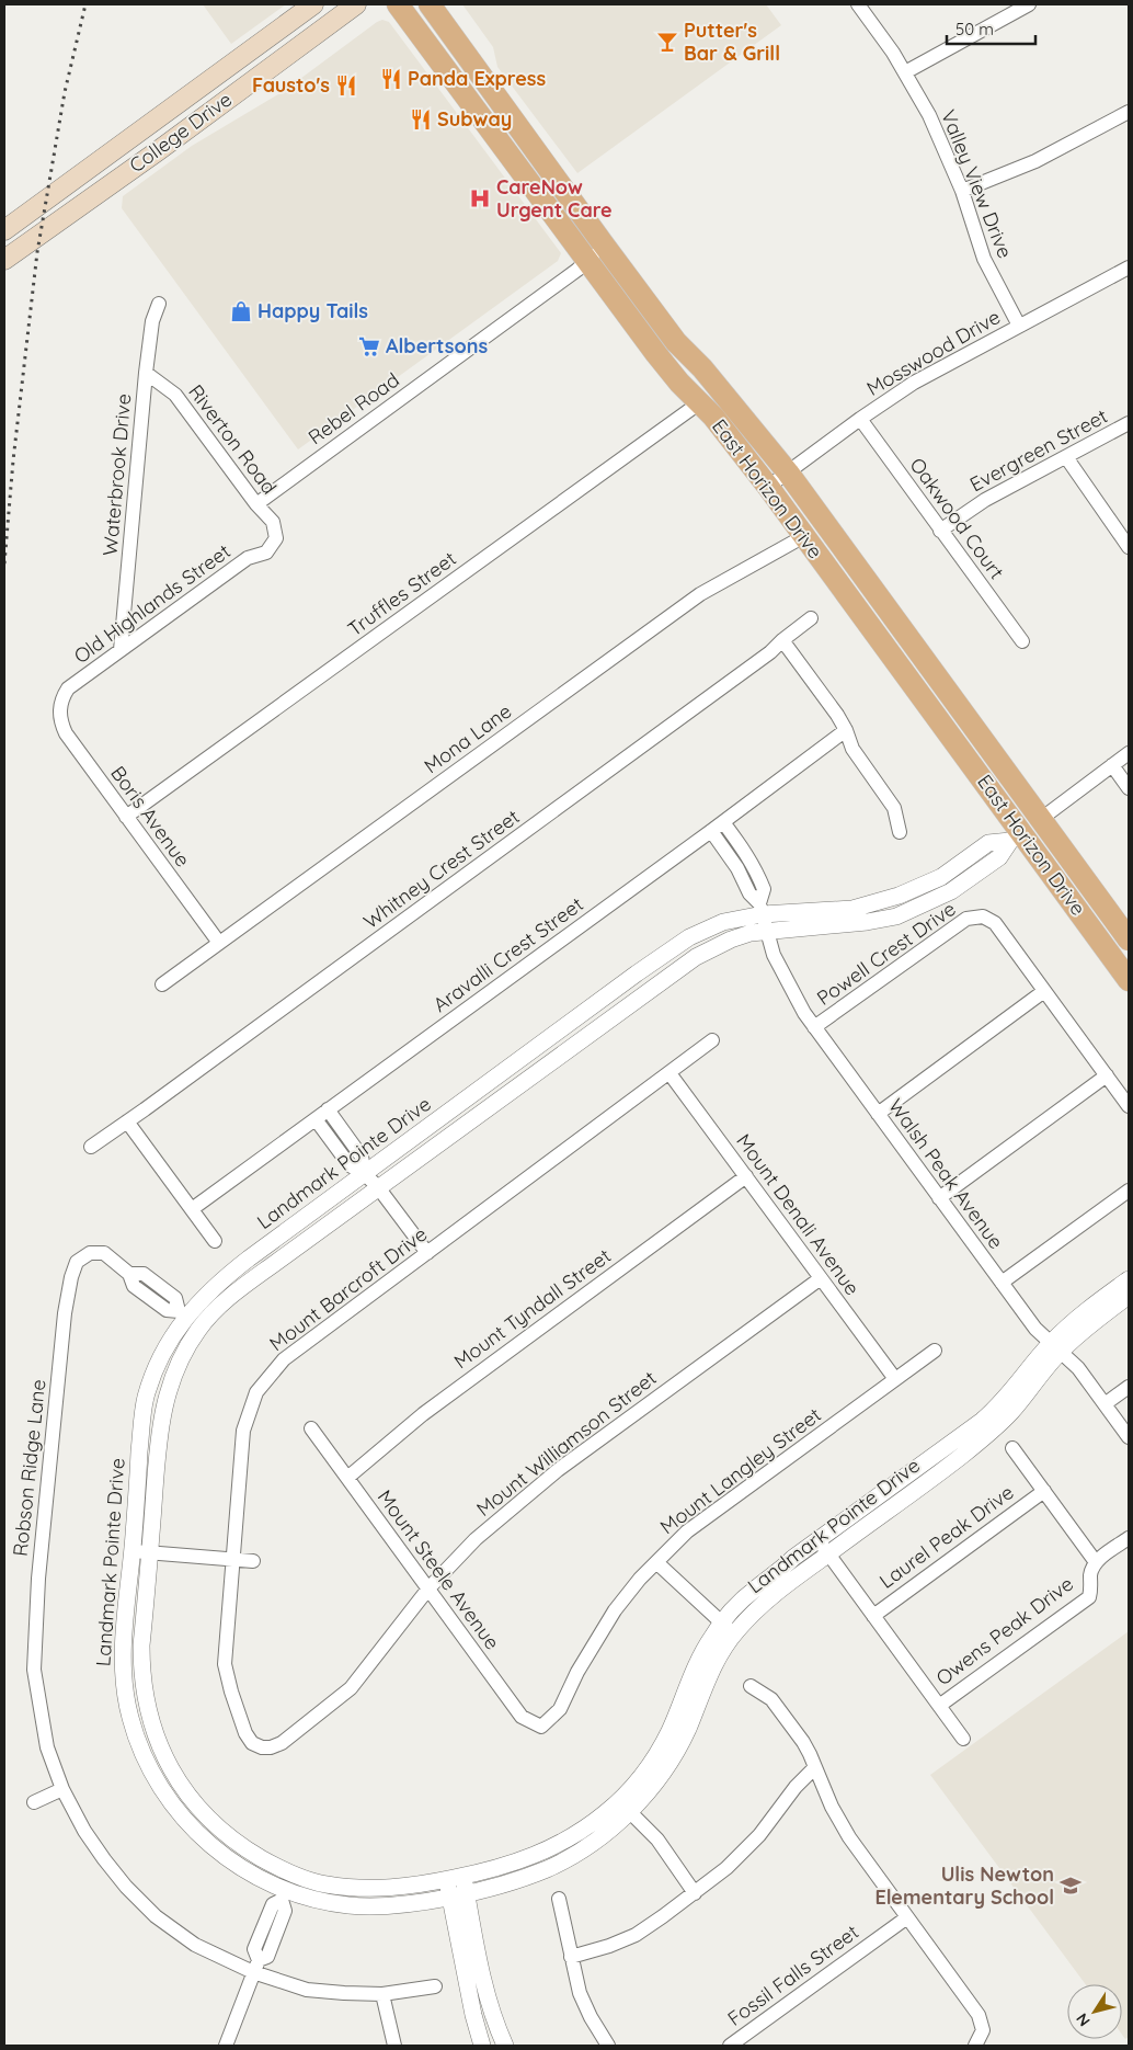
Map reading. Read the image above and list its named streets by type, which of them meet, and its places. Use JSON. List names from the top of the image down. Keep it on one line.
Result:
{"streets":{"main road":["College Drive","East Horizon Drive"],"street":["Valley View Drive","Mosswood Drive","Rebel Road","Riverton Road","Evergreen Street","Waterbrook Drive","Oakwood Court","Truffles Street","Old Highlands Street","Mona Lane","Boris Avenue","Whitney Crest Street","Powell Crest Drive","Aravalli Crest Street","Landmark Pointe Drive","Walsh Peak Avenue","Mount Denali Avenue","Mount Barcroft Drive","Mount Tyndall Street","Mount Williamson Street","Robson Ridge Lane","Mount Langley Street","Laurel Peak Drive","Mount Steele Avenue","Owens Peak Drive","Fossil Falls Street"]},"crossings":[["Valley View Drive","Mosswood Drive"],["Mosswood Drive","East Horizon Drive"],["Mosswood Drive","Oakwood Court"],["Rebel Road","Riverton Road"],["Rebel Road","East Horizon Drive"],["Riverton Road","Waterbrook Drive"],["Riverton Road","Old Highlands Street"],["Evergreen Street","Oakwood Court"],["Waterbrook Drive","Old Highlands Street"],["East Horizon Drive","Truffles Street"],["East Horizon Drive","Mona Lane"],["East Horizon Drive","Landmark Pointe Drive"],["Truffles Street","Boris Avenue"],["Old Highlands Street","Boris Avenue"],["Mona Lane","Boris Avenue"],["Powell Crest Drive","Walsh Peak Avenue"],["Landmark Pointe Drive","Walsh Peak Avenue"],["Landmark Pointe Drive","Robson Ridge Lane"],["Mount Denali Avenue","Mount Barcroft Drive"],["Mount Denali Avenue","Mount Tyndall Street"],["Mount Denali Avenue","Mount Williamson Street"],["Mount Denali Avenue","Mount Langley Street"],["Mount Barcroft Drive","Mount Williamson Street"],["Mount Tyndall Street","Mount Steele Avenue"],["Mount Williamson Street","Mount Steele Avenue"],["Mount Langley Street","Mount Steele Avenue"]],"places":{"bar":["Putter's Bar & Grill"],"restaurant":["Panda Express","Fausto's","Subway"],"hospital":["CareNow Urgent Care"],"shop":["Happy Tails"],"supermarket":["Albertsons"],"school or university":["Ulis Newton Elementary School"]},"scale_bar":"50 m","north":"bottom left"}
